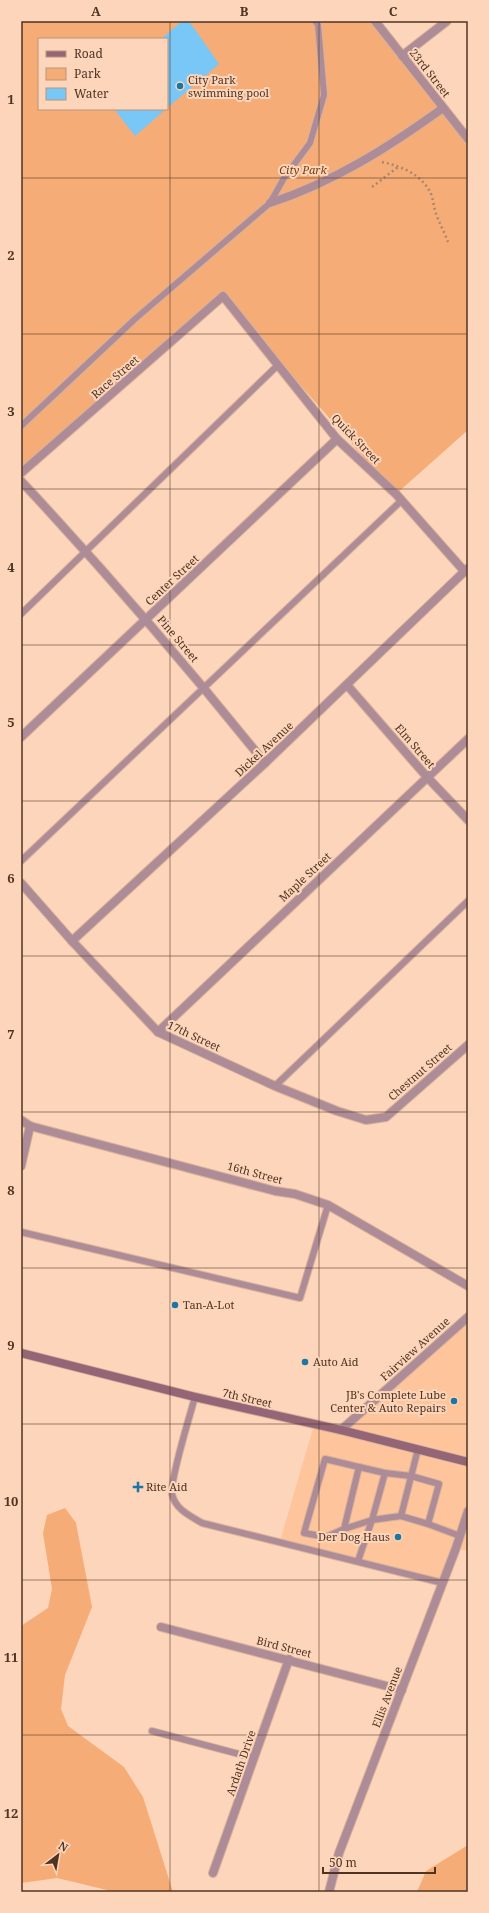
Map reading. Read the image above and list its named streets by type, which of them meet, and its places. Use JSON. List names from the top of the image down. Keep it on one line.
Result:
{"streets":{"main road":["7th Street"],"street":["23rd Street","Race Street","Quick Street","Center Street","Pine Street","Elm Street","Dickel Avenue","Maple Street","17th Street","Chestnut Street","16th Street","Fairview Avenue","Bird Street","Ellis Avenue","Ardath Drive"]},"crossings":[["Race Street","Quick Street"],["Quick Street","Center Street"],["Quick Street","Dickel Avenue"],["Center Street","Pine Street"],["Pine Street","Dickel Avenue"],["Elm Street","Dickel Avenue"],["Elm Street","Maple Street"],["Dickel Avenue","17th Street"],["Maple Street","17th Street"],["17th Street","Chestnut Street"],["Fairview Avenue","7th Street"],["Bird Street","Ellis Avenue"],["Bird Street","Ardath Drive"]],"parks":["City Park"],"places":{"other":["City Park swimming pool","Tan-A-Lot","Auto Aid","JB's Complete Lube Center & Auto Repairs","Der Dog Haus"],"health":["Rite Aid"]},"legend":["Road","Park","Water"],"scale_bar":"50 m","north":"top right","grid":{"columns":["A","B","C"],"rows":["1","2","3","4","5","6","7","8","9","10","11","12"]}}
